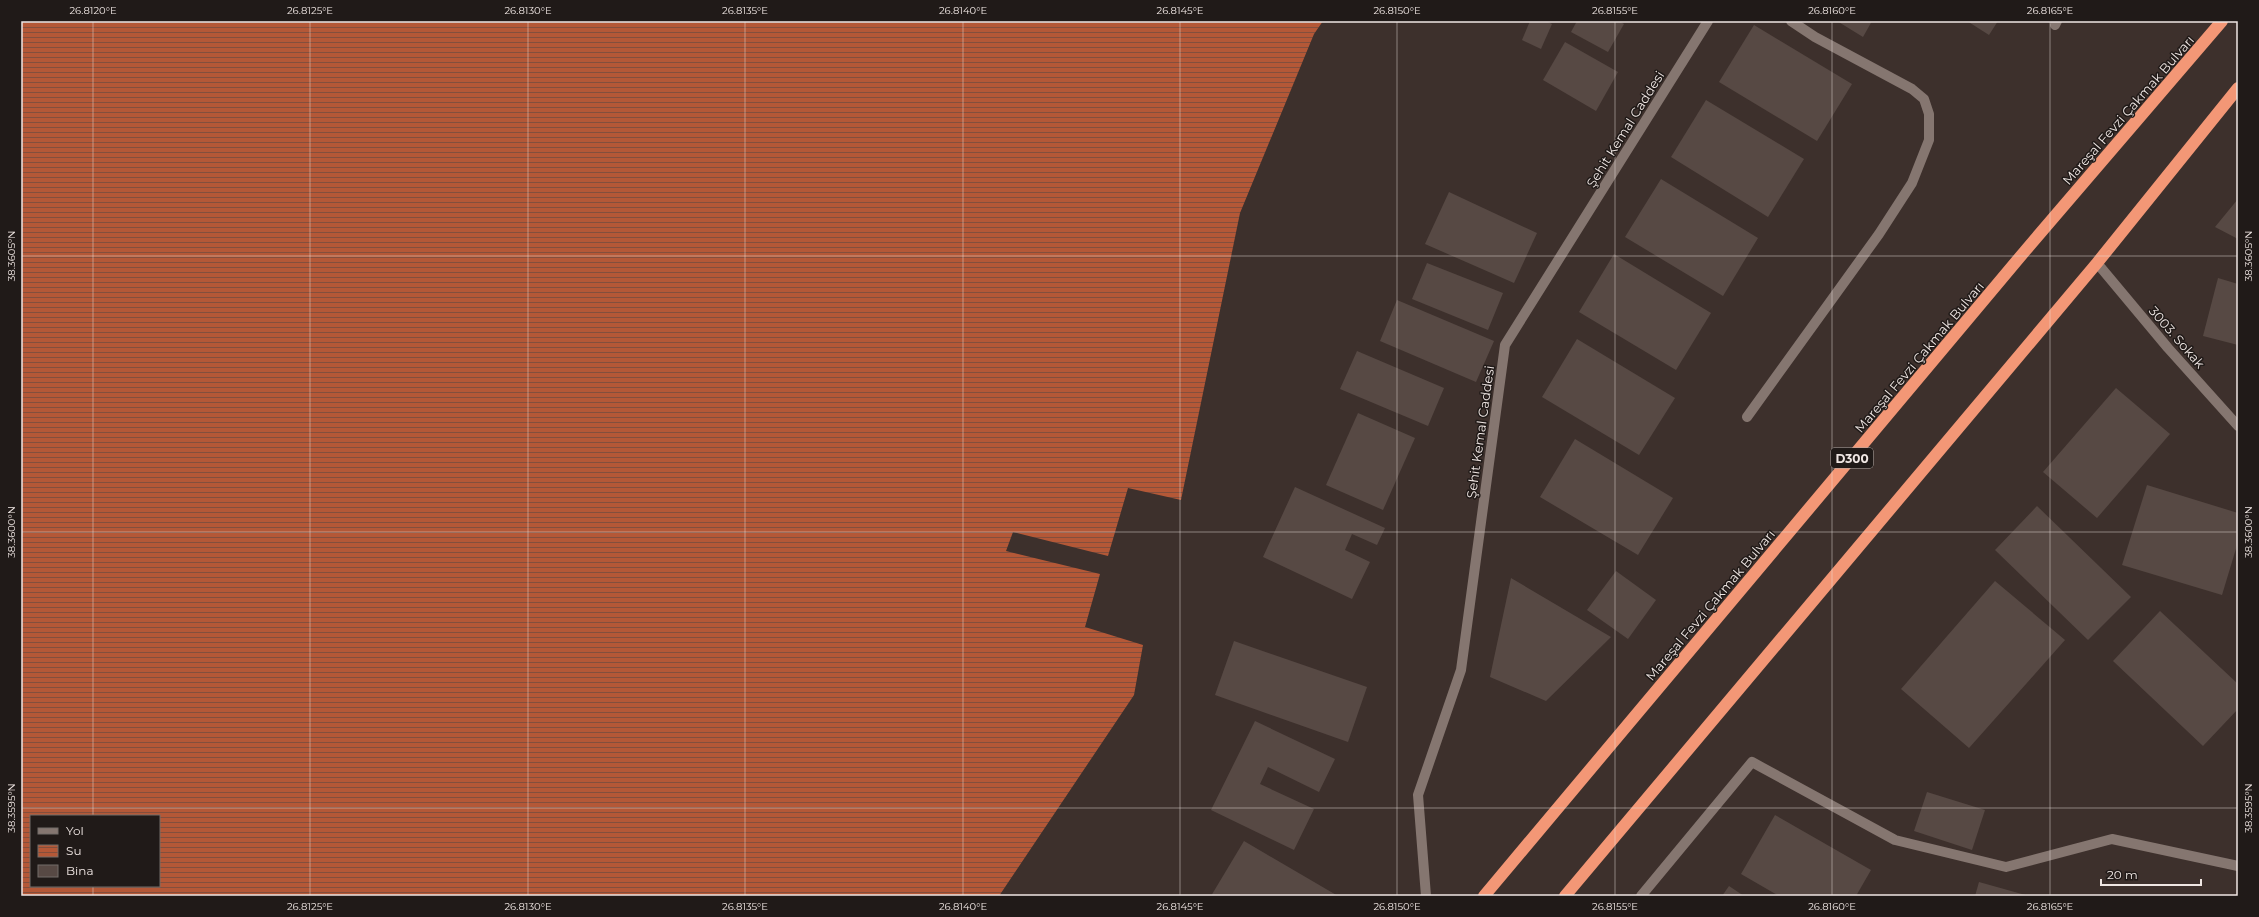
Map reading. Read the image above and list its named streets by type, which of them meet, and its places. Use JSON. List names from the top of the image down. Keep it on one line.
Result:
{"streets":{"highway":["Mareşal Fevzi Çakmak Bulvarı","D300"],"street":["Şehit Kemal Caddesi","3003. Sokak"]},"legend":["Yol","Su","Bina"],"scale_bar":"20 m","coordinates":["26.8120°E","26.8125°E","26.8130°E","26.8135°E","26.8140°E","26.8145°E","26.8150°E","26.8155°E","26.8160°E","26.8165°E","38.3605°N","38.3600°N","38.3595°N"]}
